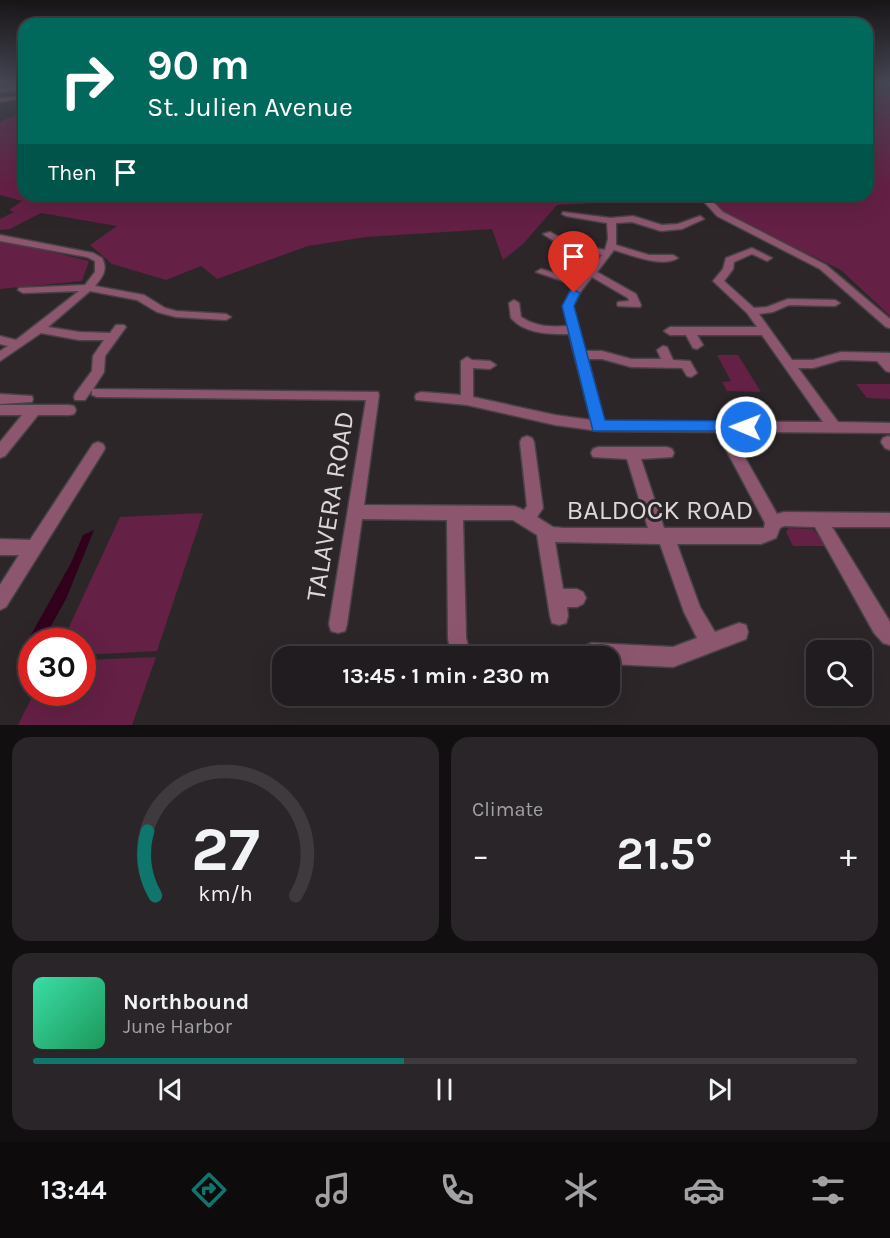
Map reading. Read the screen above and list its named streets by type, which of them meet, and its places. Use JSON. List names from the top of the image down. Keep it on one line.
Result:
{"streets":{"street":["TALAVERA ROAD","BALDOCK ROAD"]},"crossings":[["TALAVERA ROAD","BALDOCK ROAD"]],"page":{"turn":["90 m","St. Julien Avenue"],"then":"Then","limit":"30","trip":"13:45 · 1 min · 230 m","tile":"Climate","heat":["−","21.5°","+"],"song":["Northbound","June Harbor"],"tabs":"13:44","gauge":["27","km/h"]}}
